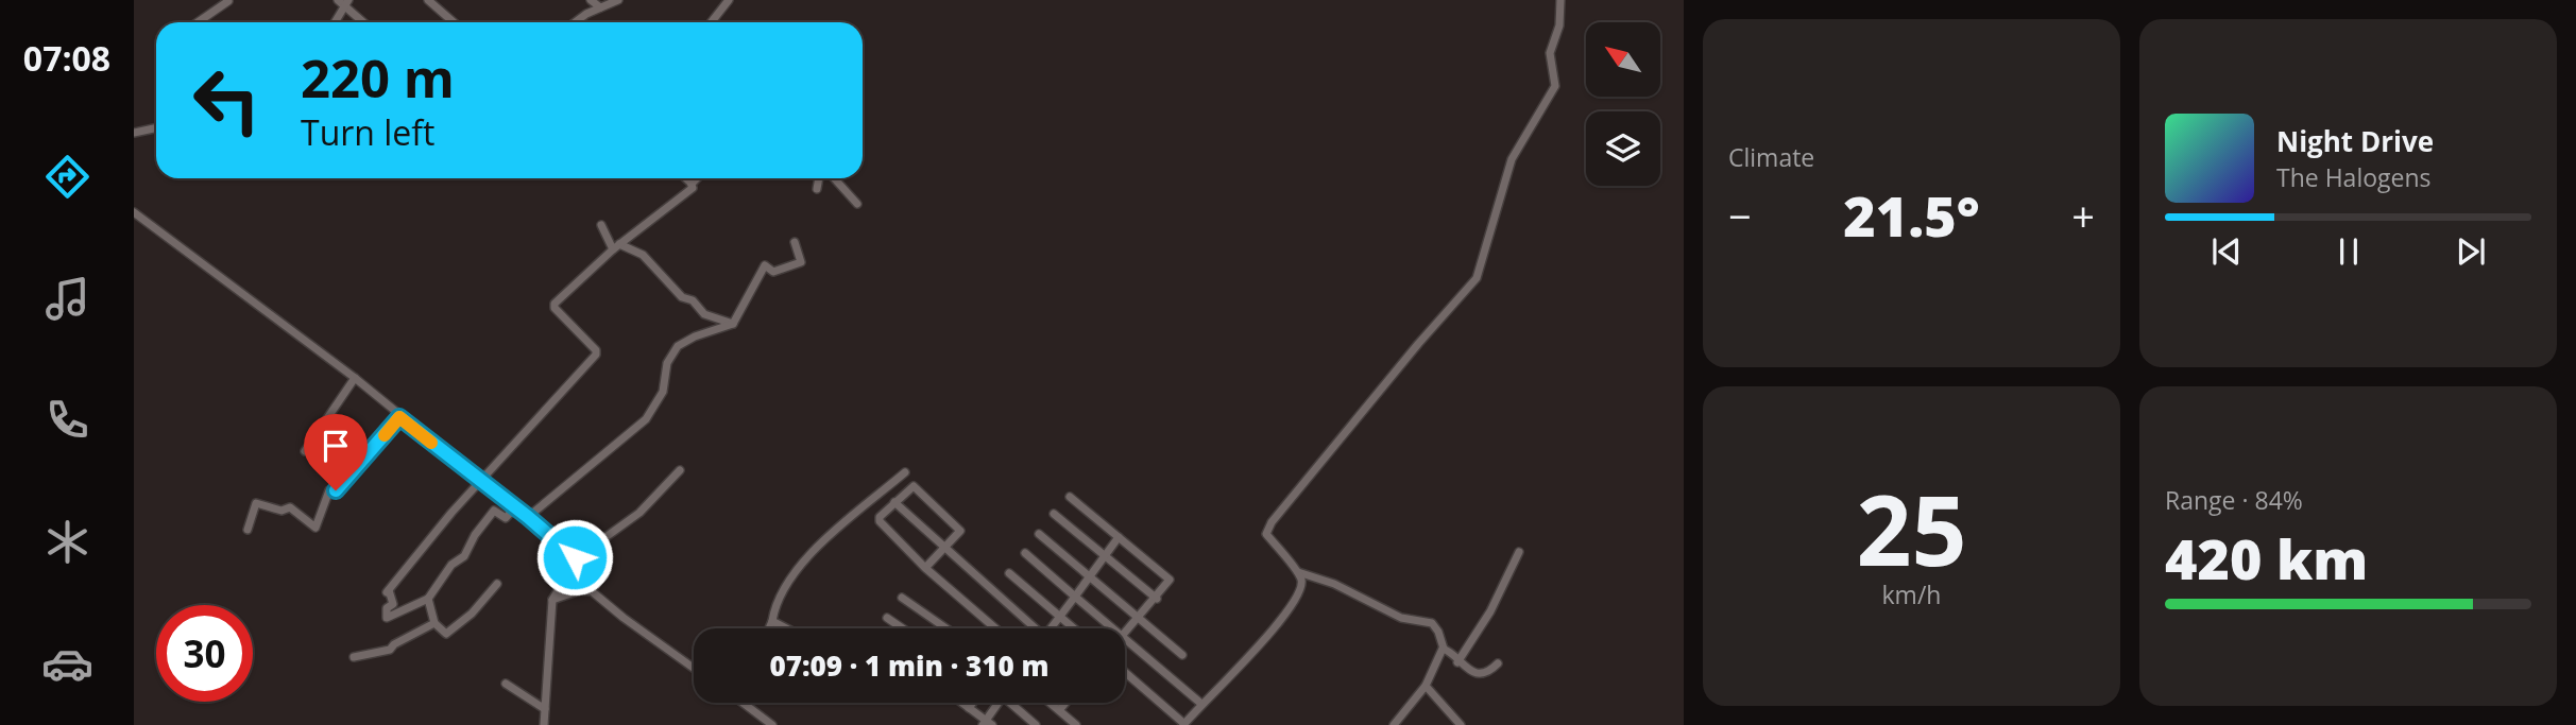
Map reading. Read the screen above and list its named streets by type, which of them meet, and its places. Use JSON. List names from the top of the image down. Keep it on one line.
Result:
{"north":"top left","page":{"tabs":"07:08","tile":["Climate",["25","km/h"],["Range · 84%","420 km"]],"turn":["220 m","Turn left"],"song":["Night Drive","The Halogens"],"heat":["−","21.5°","+"],"limit":"30","trip":"07:09 · 1 min · 310 m"}}
